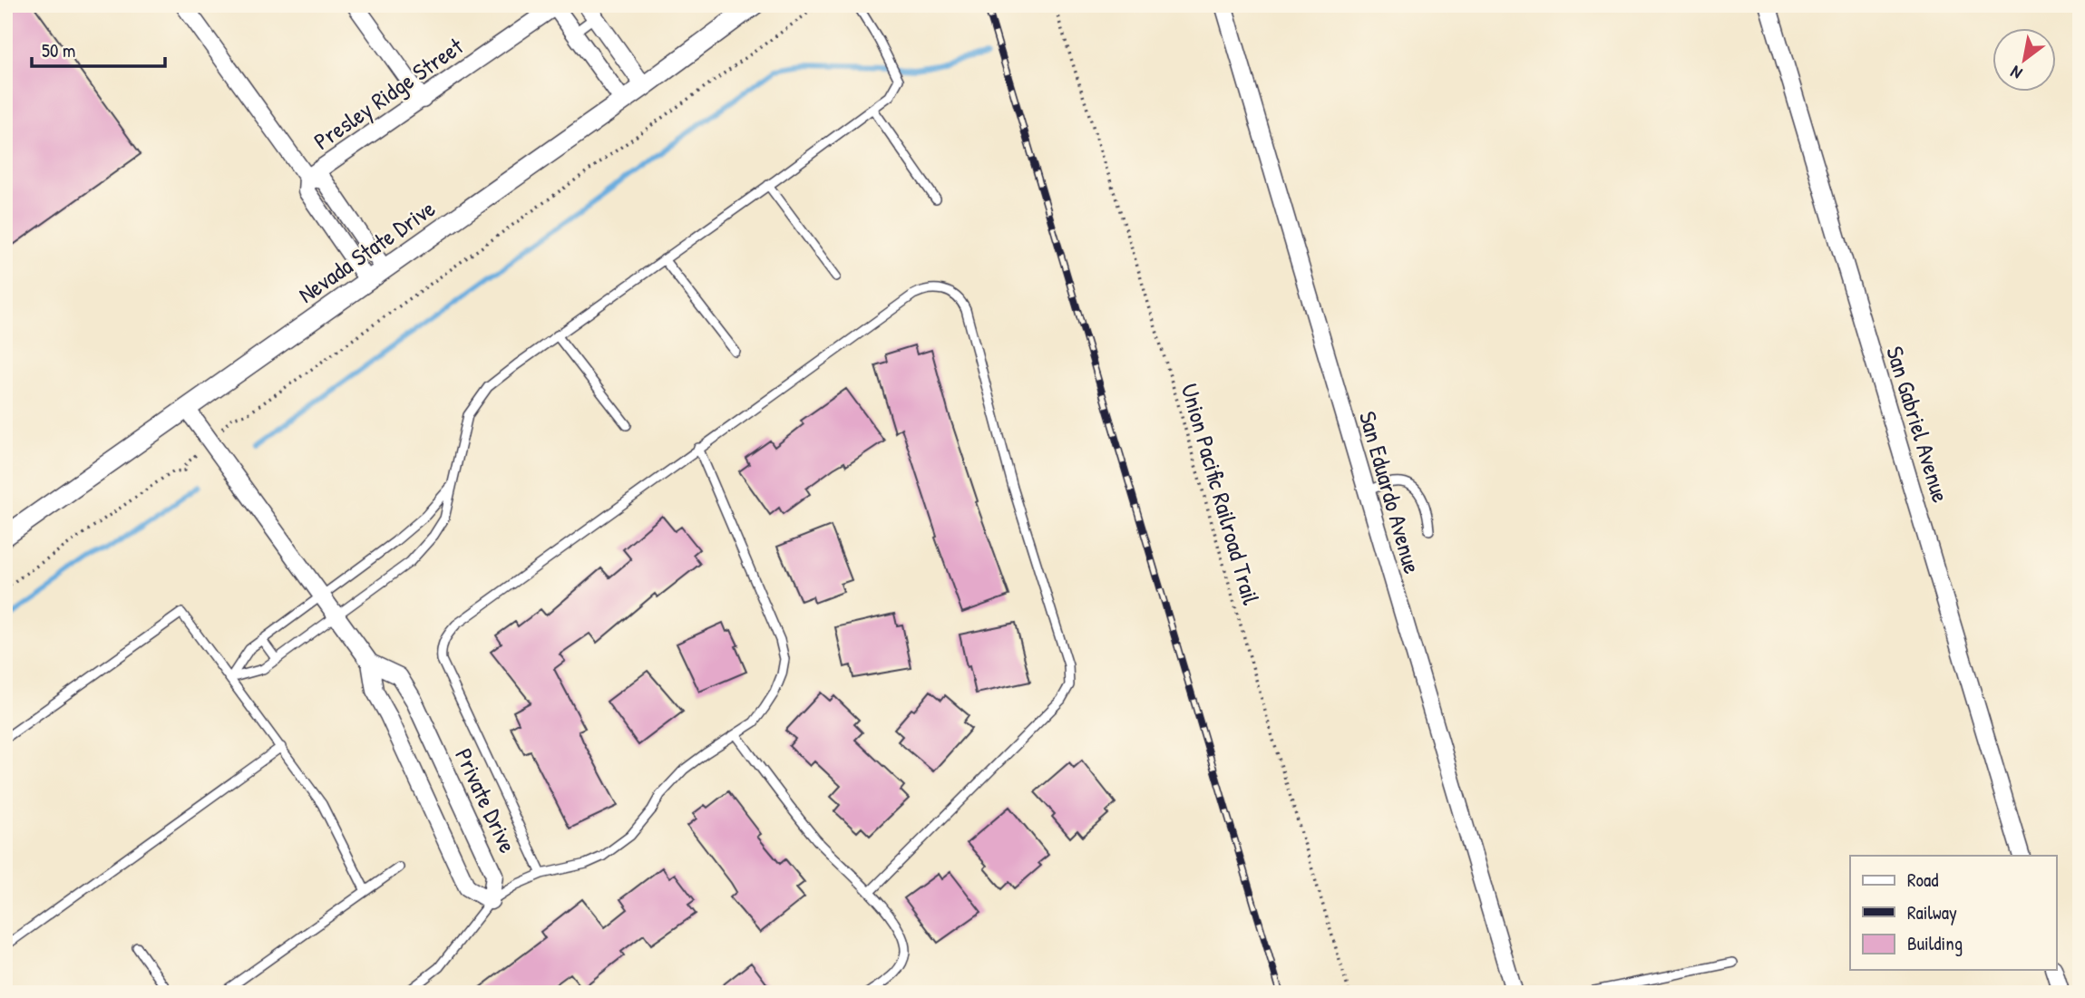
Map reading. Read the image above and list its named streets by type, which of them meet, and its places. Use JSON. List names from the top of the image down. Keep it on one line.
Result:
{"streets":{"street":["Presley Ridge Street","Nevada State Drive","San Gabriel Avenue","San Eduardo Avenue","Private Drive"],"path":["Union Pacific Railroad Trail"]},"crossings":[["Nevada State Drive","Private Drive"]],"legend":["Road","Railway","Building"],"scale_bar":"50 m","north":"bottom left"}
